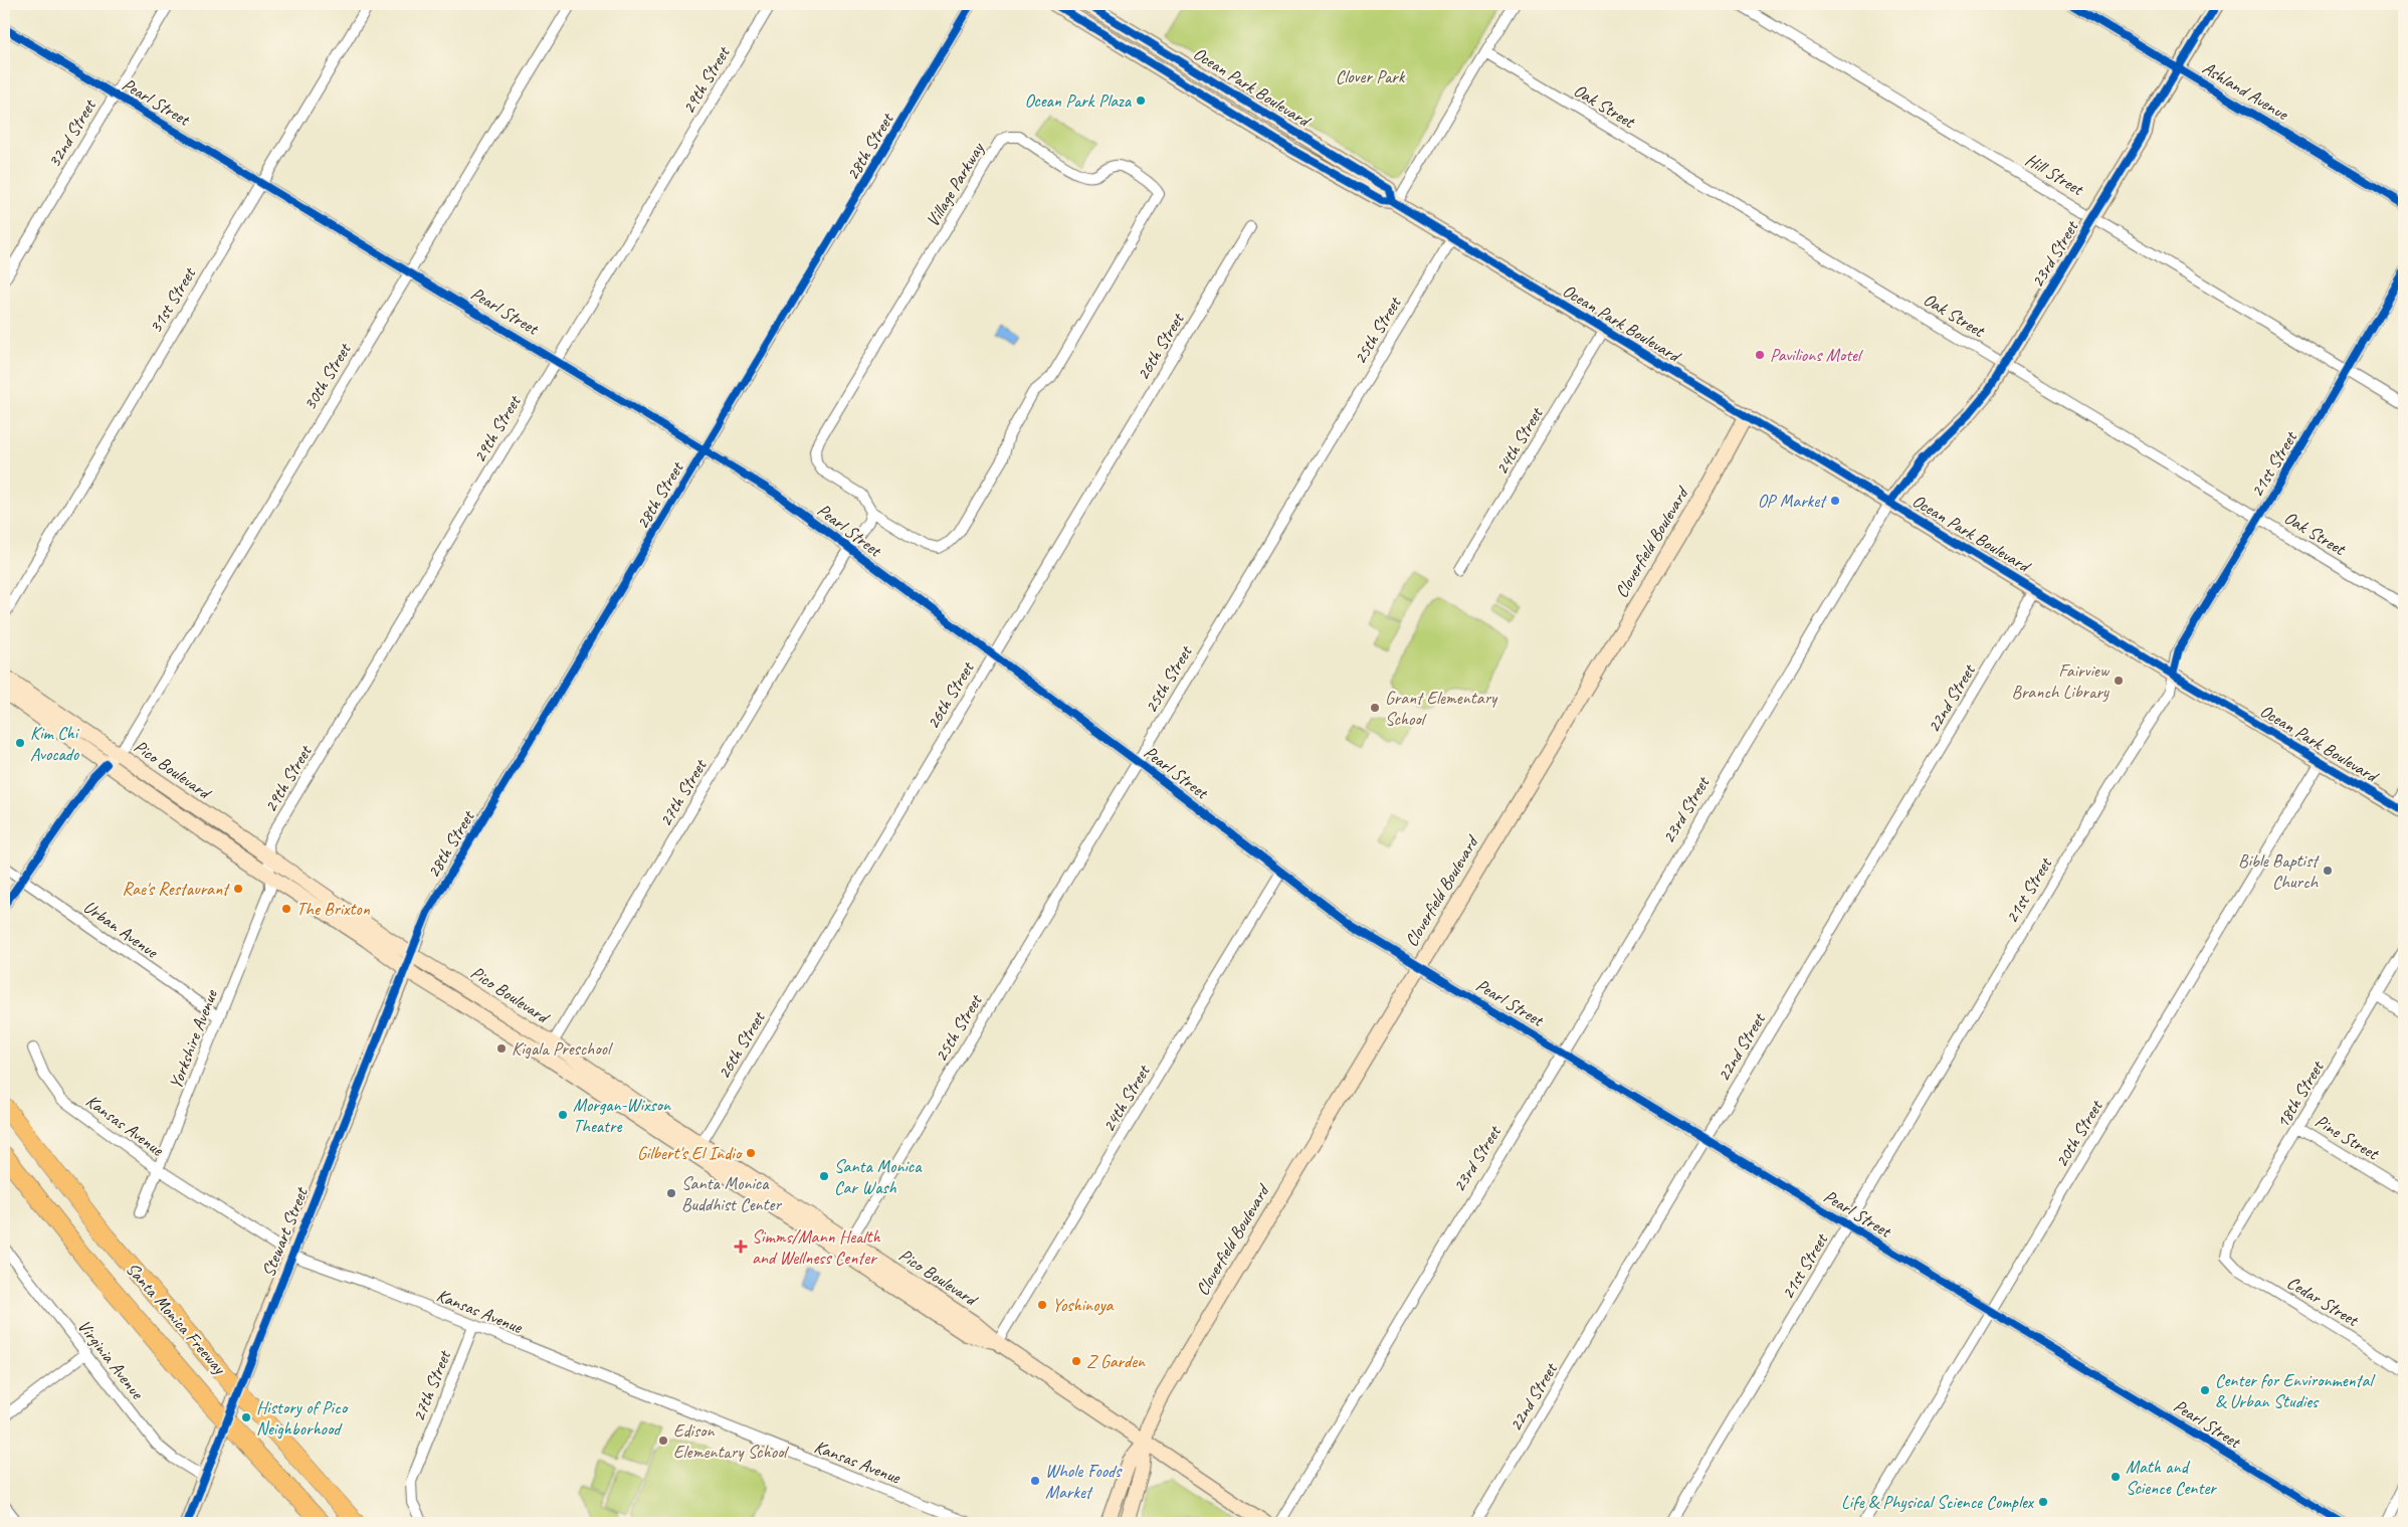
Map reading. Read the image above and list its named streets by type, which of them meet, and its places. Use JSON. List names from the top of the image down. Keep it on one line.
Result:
{"streets":{"highway":["Santa Monica Freeway"],"street":["29th Street","Ocean Park Boulevard","Ashland Avenue","Pearl Street","Oak Street","32nd Street","28th Street","Hill Street","Village Parkway","23rd Street","31st Street","25th Street","26th Street","30th Street","24th Street","21st Street","Cloverfield Boulevard","22nd Street","Pico Boulevard","27th Street","Urban Avenue","Yorkshire Avenue","18th Street","Kansas Avenue","20th Street","Pine Street","Stewart Street","Cedar Street","Virginia Avenue"]},"crossings":[["29th Street","Pearl Street"],["29th Street","Pico Boulevard"],["29th Street","Yorkshire Avenue"],["Ocean Park Boulevard","23rd Street"],["Ocean Park Boulevard","25th Street"],["Ocean Park Boulevard","24th Street"],["Ocean Park Boulevard","21st Street"],["Ocean Park Boulevard","Cloverfield Boulevard"],["Ocean Park Boulevard","22nd Street"],["Ocean Park Boulevard","20th Street"],["Ashland Avenue","23rd Street"],["Pearl Street","32nd Street"],["Pearl Street","28th Street"],["Pearl Street","23rd Street"],["Pearl Street","31st Street"],["Pearl Street","25th Street"],["Pearl Street","26th Street"],["Pearl Street","30th Street"],["Pearl Street","24th Street"],["Pearl Street","21st Street"],["Pearl Street","Cloverfield Boulevard"],["Pearl Street","22nd Street"],["Pearl Street","27th Street"],["Pearl Street","20th Street"],["Oak Street","23rd Street"],["Oak Street","21st Street"],["28th Street","Pico Boulevard"],["28th Street","Stewart Street"],["Hill Street","23rd Street"],["Hill Street","21st Street"],["Village Parkway","27th Street"],["25th Street","Pico Boulevard"],["26th Street","Pico Boulevard"],["30th Street","Pico Boulevard"],["30th Street","Urban Avenue"],["24th Street","Pico Boulevard"],["Cloverfield Boulevard","Pico Boulevard"],["Pico Boulevard","27th Street"],["Pico Boulevard","Yorkshire Avenue"],["Pico Boulevard","Stewart Street"],["27th Street","Kansas Avenue"],["Urban Avenue","Yorkshire Avenue"],["Yorkshire Avenue","Kansas Avenue"],["18th Street","Pine Street"],["18th Street","Cedar Street"],["Kansas Avenue","Stewart Street"],["Stewart Street","Virginia Avenue"]],"parks":["Clover Park"],"places":{"other":["Ocean Park Plaza","Pavilions Motel","OP Market","Fairview Branch Library","Grant Elementary School","Kim Chi Avocado","Bible Baptist Church","Rae's Restaurant","The Brixton","Kigala Preschool","Morgan-Wixson Theatre","Gilbert's El Indio","Santa Monica Car Wash","Santa Monica Buddhist Center","Yoshinoya","Z Garden","Center for Environmental & Urban Studies","History of Pico Neighborhood","Edison Elementary School","Math and Science Center","Whole Foods Market","Life & Physical Science Complex"],"health":["Simms/Mann Health and Wellness Center"]}}
